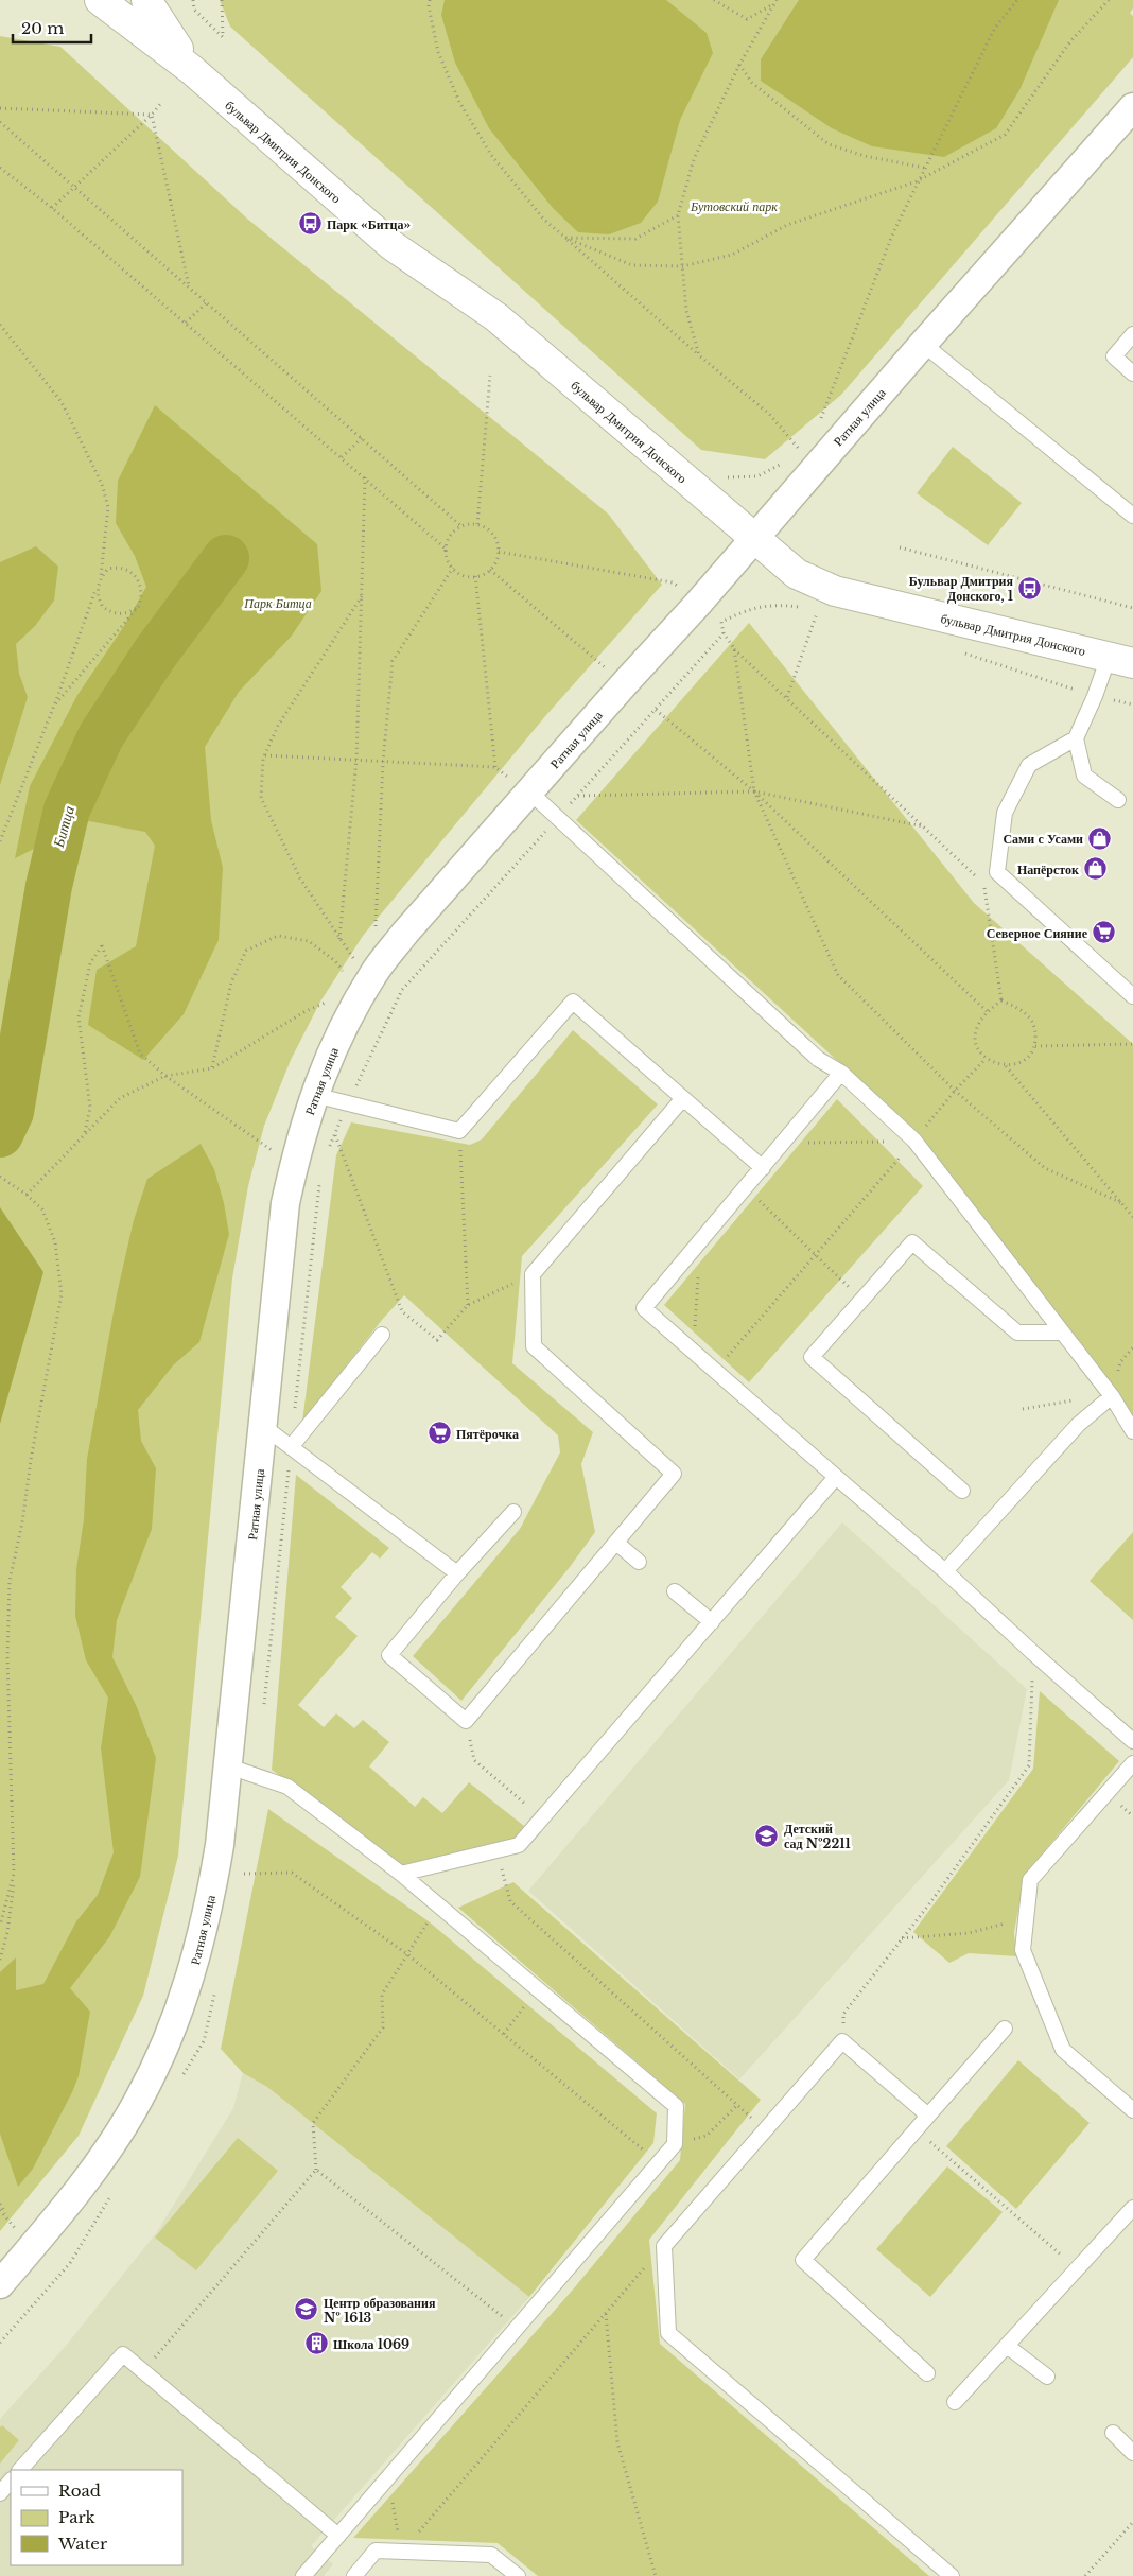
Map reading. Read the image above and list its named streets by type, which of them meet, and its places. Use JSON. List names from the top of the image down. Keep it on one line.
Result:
{"streets":{"street":["бульвар Дмитрия Донского","Ратная улица"]},"crossings":[["бульвар Дмитрия Донского","Ратная улица"]],"water":["Битца"],"parks":["Бутовский парк","Парк Битца"],"places":{"bus stop":["Парк «Битца»","Бульвар Дмитрия Донского, 1"],"shop":["Сами с Усами","Напёрсток"],"supermarket":["Северное Сияние","Пятёрочка"],"school or university":["Детский сад №2211","Центр образования № 1613"],"building":["Школа 1069"]},"legend":["Road","Park","Water"],"scale_bar":"20 m"}
